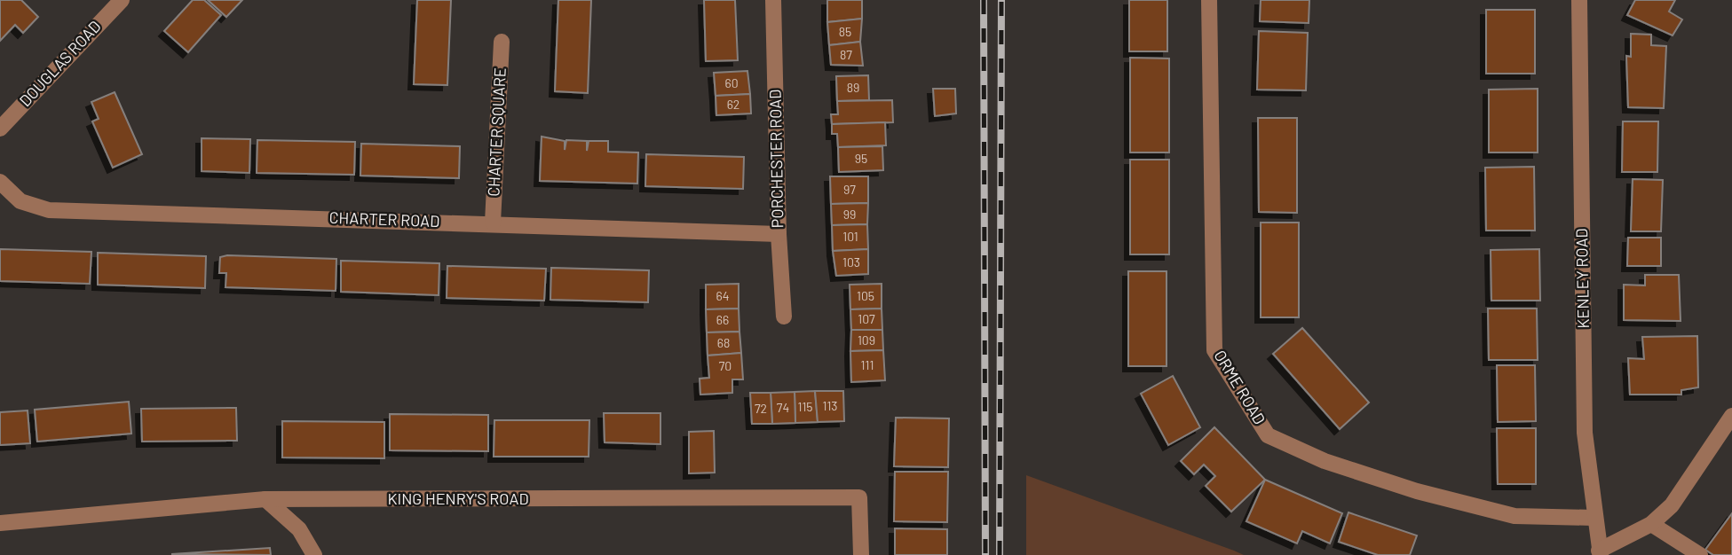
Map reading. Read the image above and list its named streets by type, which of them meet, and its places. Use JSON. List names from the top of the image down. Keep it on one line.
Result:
{"streets":{"street":["DOUGLAS ROAD","CHARTER SQUARE","PORCHESTER ROAD","CHARTER ROAD","KENLEY ROAD","ORME ROAD","KING HENRY'S ROAD"]},"crossings":[["CHARTER SQUARE","CHARTER ROAD"],["PORCHESTER ROAD","CHARTER ROAD"],["KENLEY ROAD","ORME ROAD"]],"house_numbers":["85","87","60","89","62","95","97","99","101","103","64","105","107","66","109","68","111","70","113","115","74","72"]}
